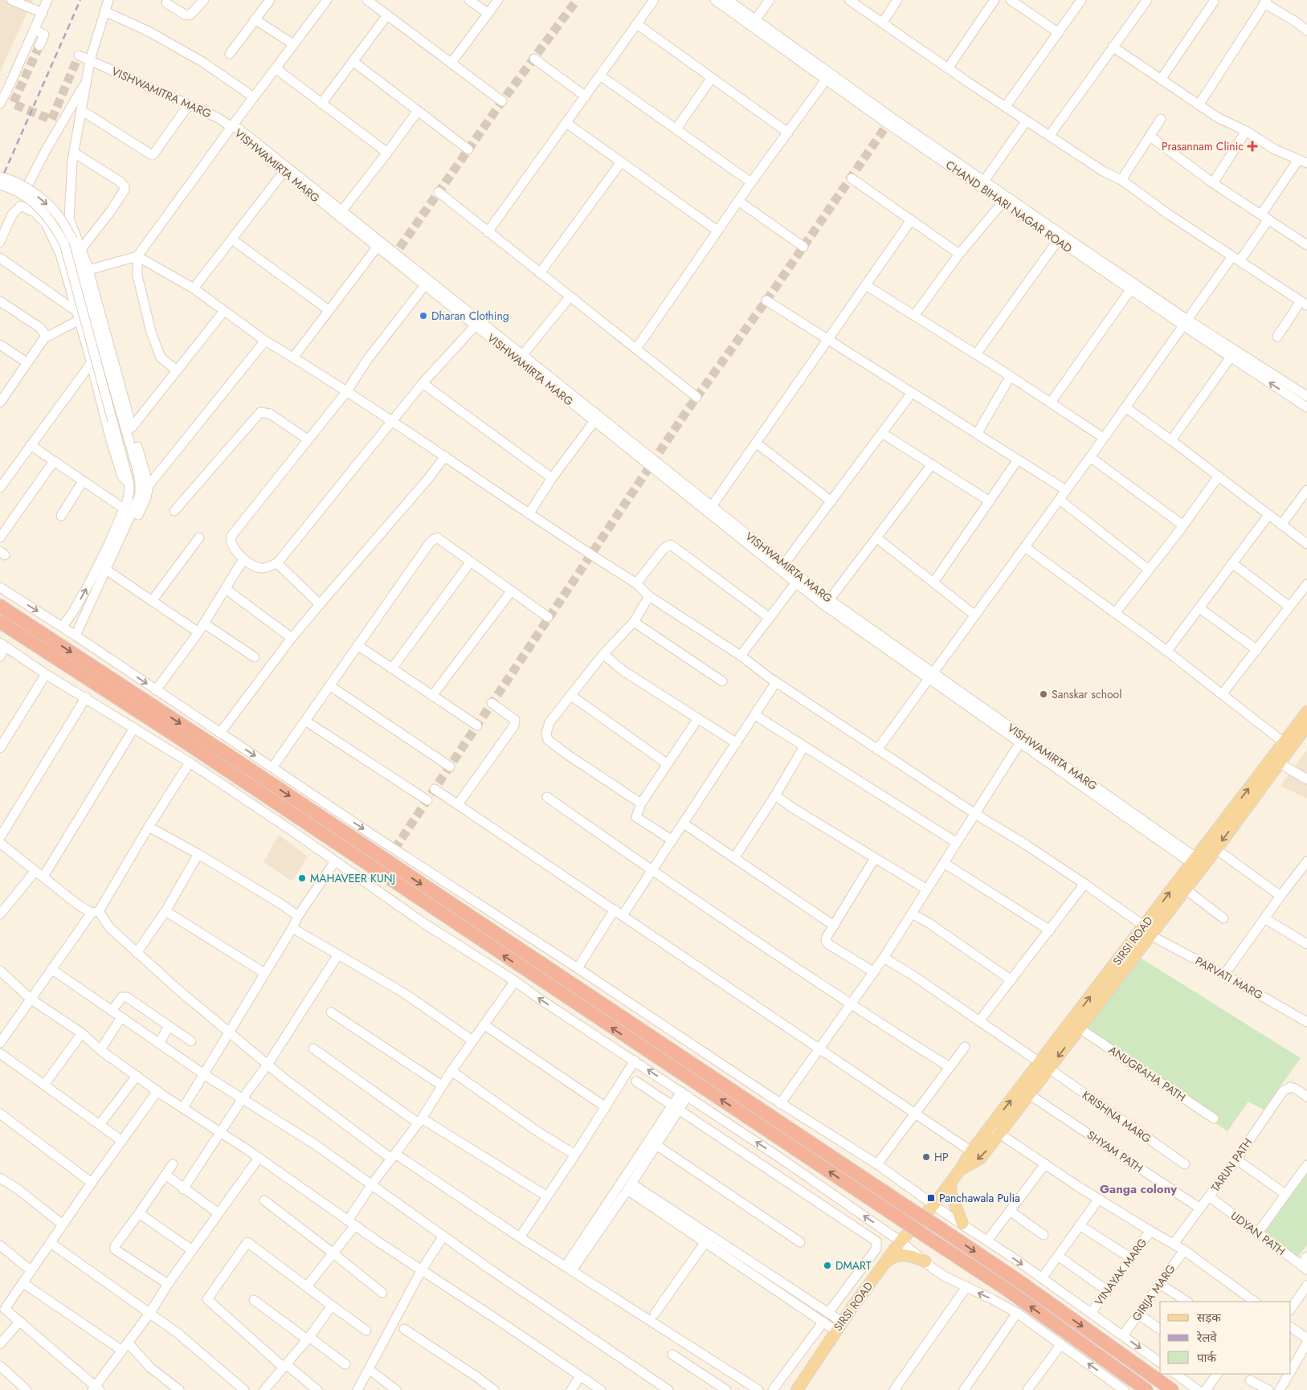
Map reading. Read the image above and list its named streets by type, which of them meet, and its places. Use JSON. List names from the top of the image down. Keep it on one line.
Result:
{"streets":{"main road":["SIRSI ROAD"],"street":["VISHWAMITRA MARG","VISHWAMIRTA MARG","CHAND BIHARI NAGAR ROAD","PARVATI MARG","ANUGRAHA PATH","KRISHNA MARG","SHYAM PATH","TARUN PATH","UDYAN PATH","VINAYAK MARG","GIRIJA MARG"]},"crossings":[["VISHWAMITRA MARG","VISHWAMIRTA MARG"],["VISHWAMIRTA MARG","SIRSI ROAD"],["SIRSI ROAD","PARVATI MARG"],["SIRSI ROAD","ANUGRAHA PATH"],["SIRSI ROAD","KRISHNA MARG"],["SIRSI ROAD","SHYAM PATH"],["SHYAM PATH","TARUN PATH"],["TARUN PATH","UDYAN PATH"]],"districts":["Ganga colony"],"places":{"health":["Prasannam Clinic"],"other":["Dharan Clothing","Sanskar school","MAHAVEER KUNJ","HP","DMART"],"transit":["Panchawala Pulia"]},"legend":["सड़क","रेलवे","पार्क"]}
